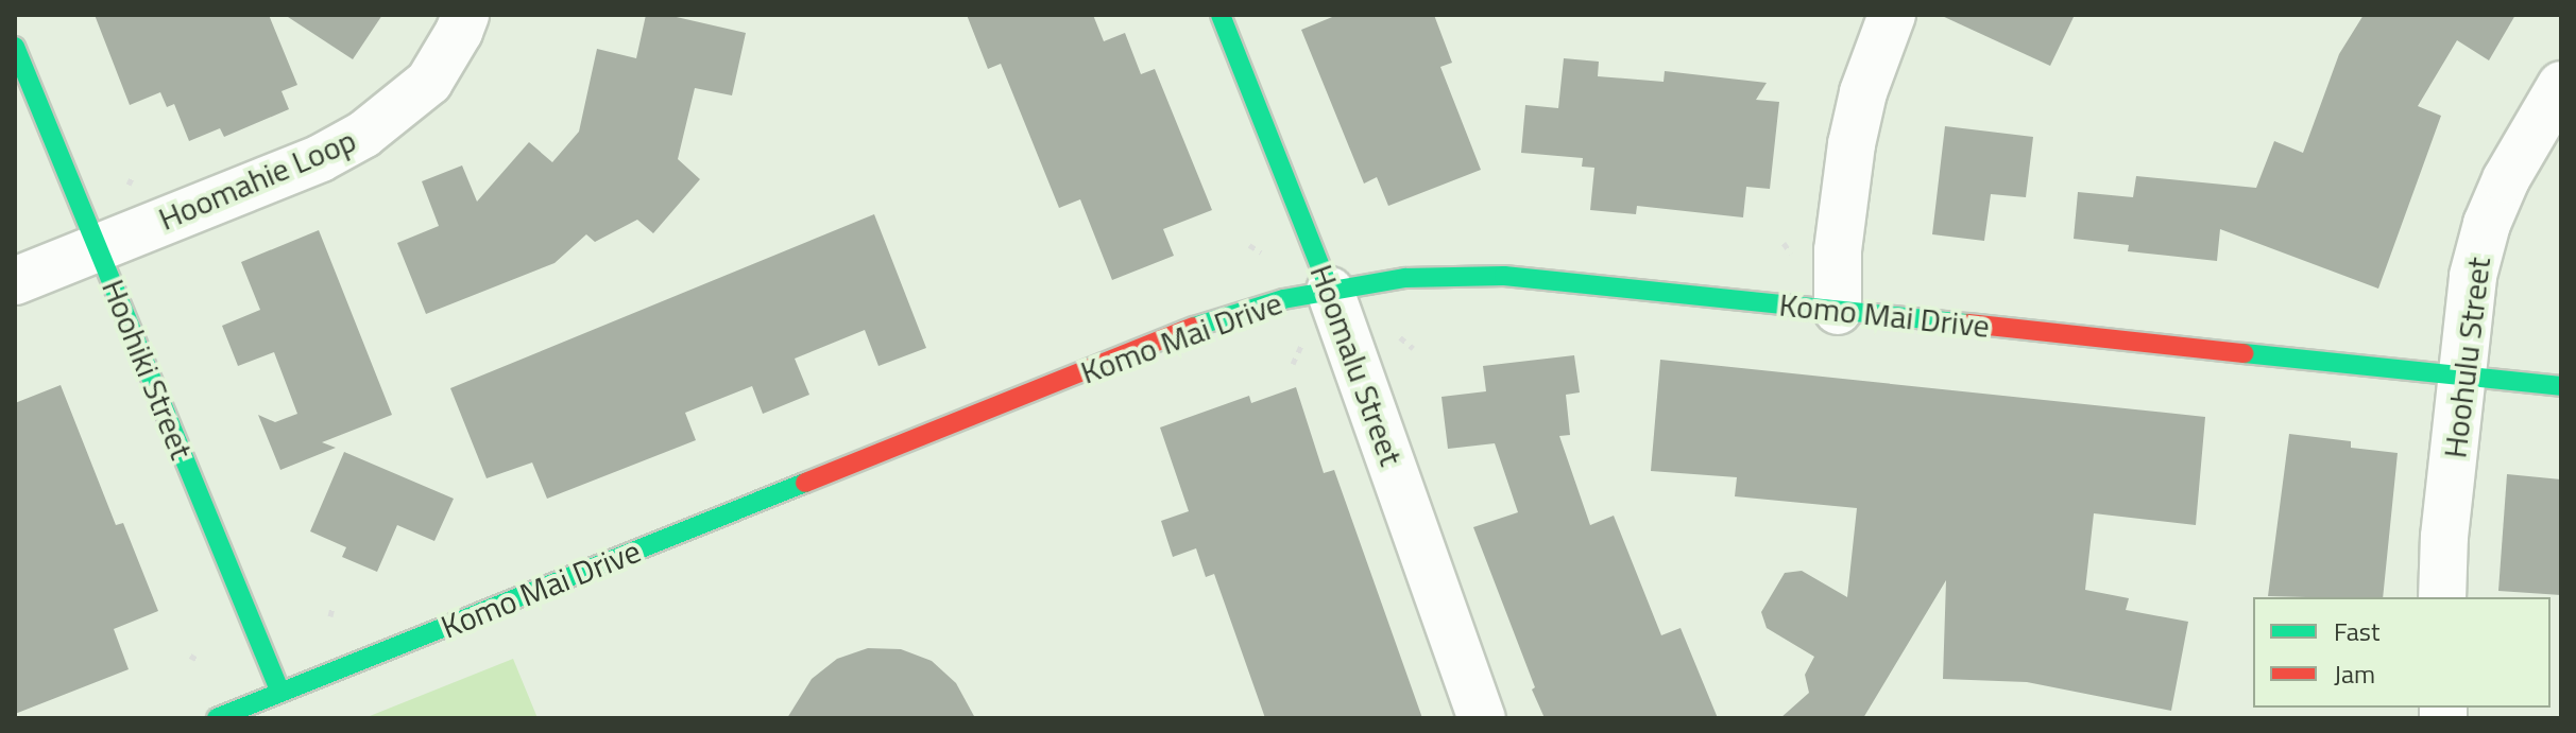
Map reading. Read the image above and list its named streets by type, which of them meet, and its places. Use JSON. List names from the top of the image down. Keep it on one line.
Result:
{"streets":{"street":["Hoomahie Loop","Komo Mai Drive","Hoohulu Street","Hoomalu Street","Hoohiki Street"]},"crossings":[["Hoomahie Loop","Hoohiki Street"],["Komo Mai Drive","Hoohulu Street"],["Komo Mai Drive","Hoomalu Street"],["Komo Mai Drive","Hoohiki Street"]],"legend":["Fast","Jam"]}
